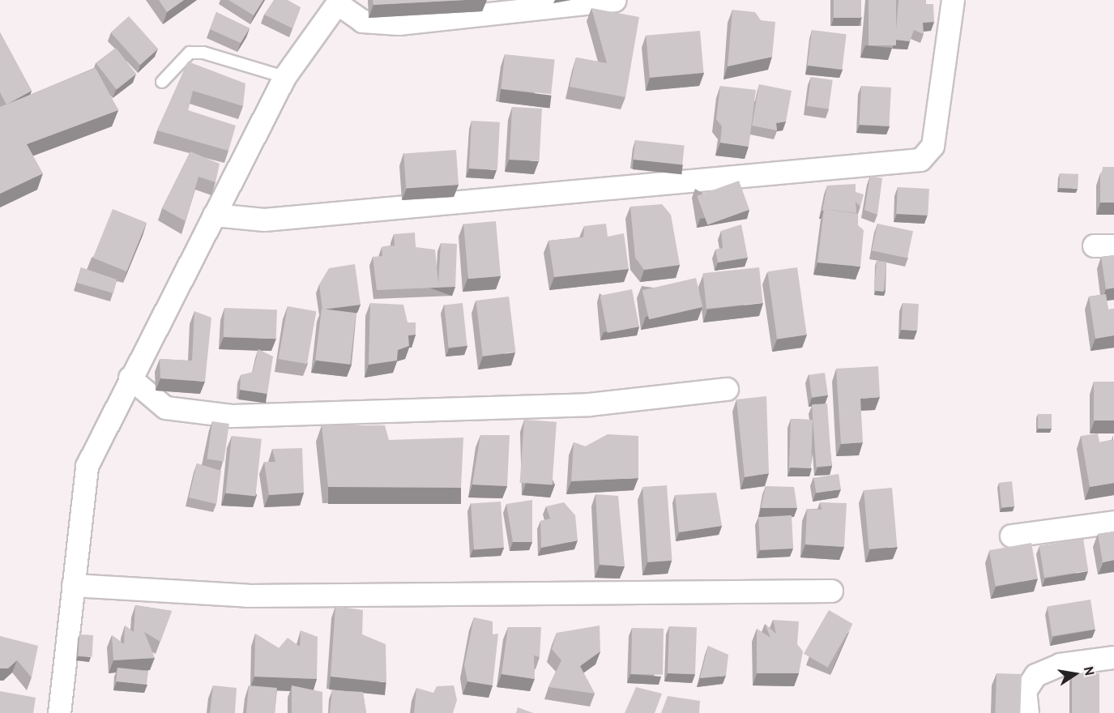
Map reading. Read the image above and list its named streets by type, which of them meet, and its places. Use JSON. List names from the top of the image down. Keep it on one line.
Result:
{"north":"right"}
